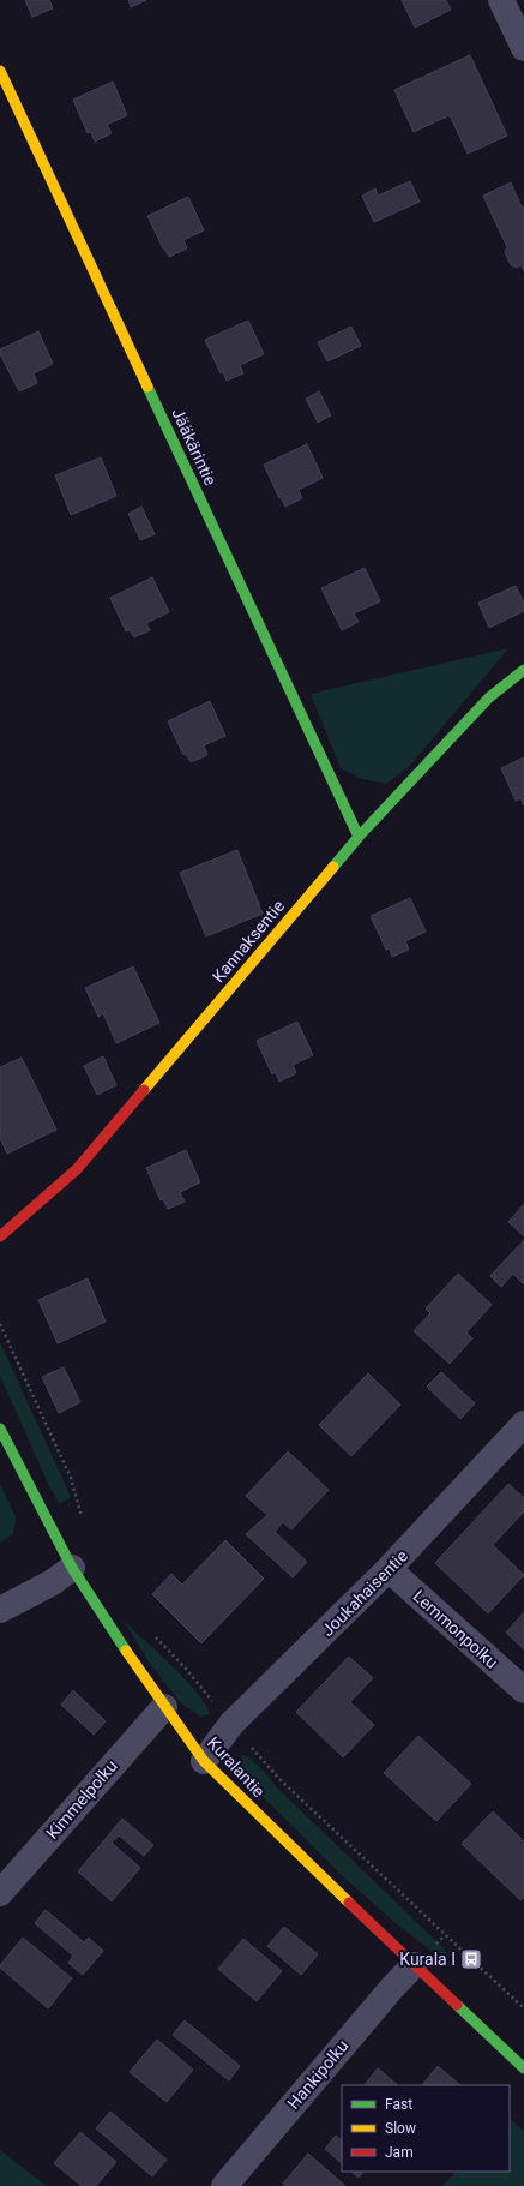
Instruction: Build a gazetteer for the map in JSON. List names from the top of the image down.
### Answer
{
  "streets": {
    "street": [
      "Jääkärintie",
      "Kannaksentie",
      "Joukahaisentie",
      "Lemmonpolku",
      "Kuralantie",
      "Kimmelpolku",
      "Hankipolku"
    ]
  },
  "crossings": [
    ["Jääkärintie", "Kannaksentie"],
    ["Joukahaisentie", "Lemmonpolku"],
    ["Joukahaisentie", "Kuralantie"],
    ["Kuralantie", "Kimmelpolku"],
    ["Kuralantie", "Hankipolku"]
  ],
  "places": {
    "bus stop": ["Kurala I"]
  },
  "legend": ["Fast", "Slow", "Jam"]
}
